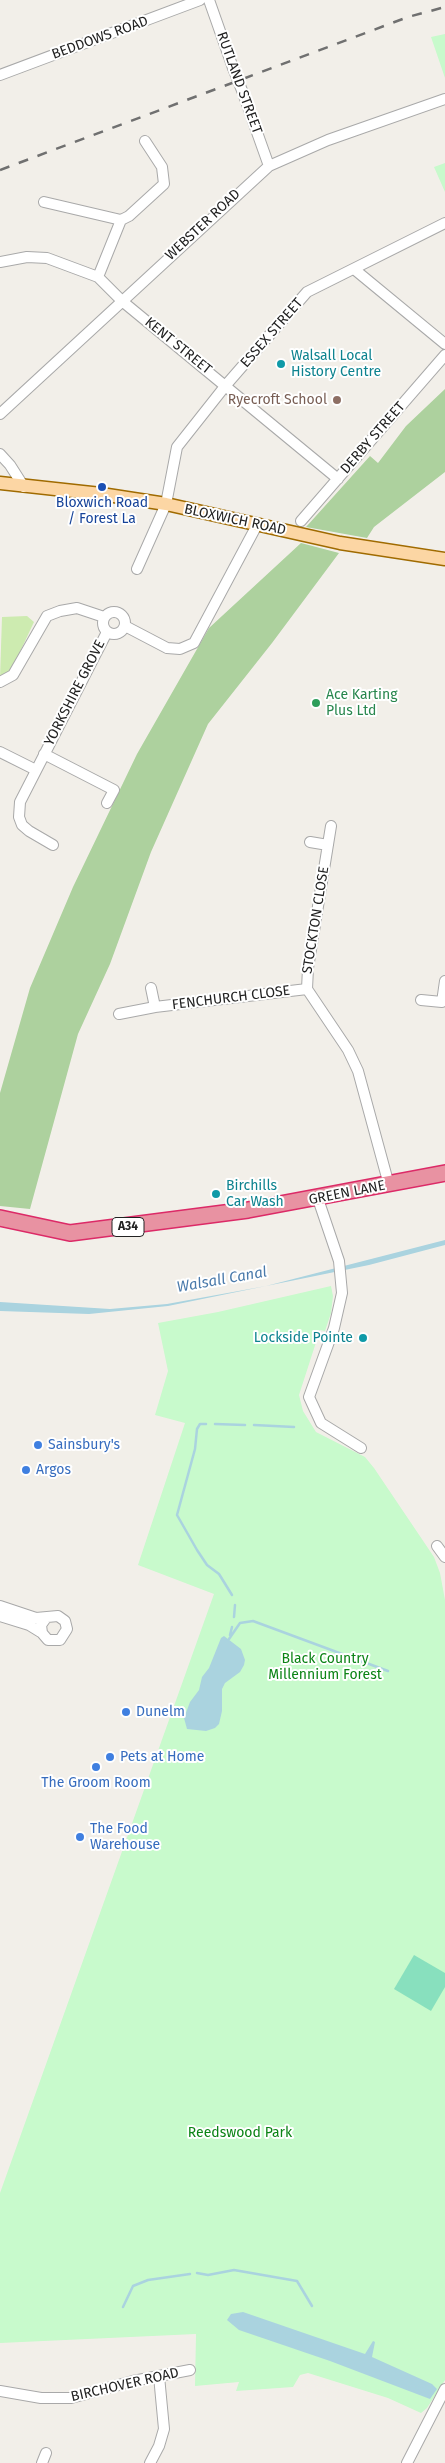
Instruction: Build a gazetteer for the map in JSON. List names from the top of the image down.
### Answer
{
  "streets": {
    "highway": ["GREEN LANE", "A34"],
    "main road": ["BLOXWICH ROAD"],
    "street": [
      "BEDDOWS ROAD",
      "RUTLAND STREET",
      "WEBSTER ROAD",
      "ESSEX STREET",
      "KENT STREET",
      "DERBY STREET",
      "YORKSHIRE GROVE",
      "STOCKTON CLOSE",
      "FENCHURCH CLOSE",
      "BIRCHOVER ROAD"
    ]
  },
  "crossings": [
    ["RUTLAND STREET", "WEBSTER ROAD"],
    ["WEBSTER ROAD", "KENT STREET"],
    ["ESSEX STREET", "KENT STREET"],
    ["ESSEX STREET", "BLOXWICH ROAD"],
    ["KENT STREET", "DERBY STREET"],
    ["STOCKTON CLOSE", "FENCHURCH CLOSE"],
    ["STOCKTON CLOSE", "GREEN LANE"]
  ],
  "water": ["Walsall Canal"],
  "parks": ["Black Country Millennium Forest", "Reedswood Park"],
  "places": [
    "Walsall Local History Centre",
    "Ryecroft School",
    "Bloxwich Road / Forest La",
    "Ace Karting Plus Ltd",
    "Birchills Car Wash",
    "Lockside Pointe",
    "Sainsbury's",
    "Argos",
    "Dunelm",
    "Pets at Home",
    "The Groom Room",
    "The Food Warehouse"
  ]
}
